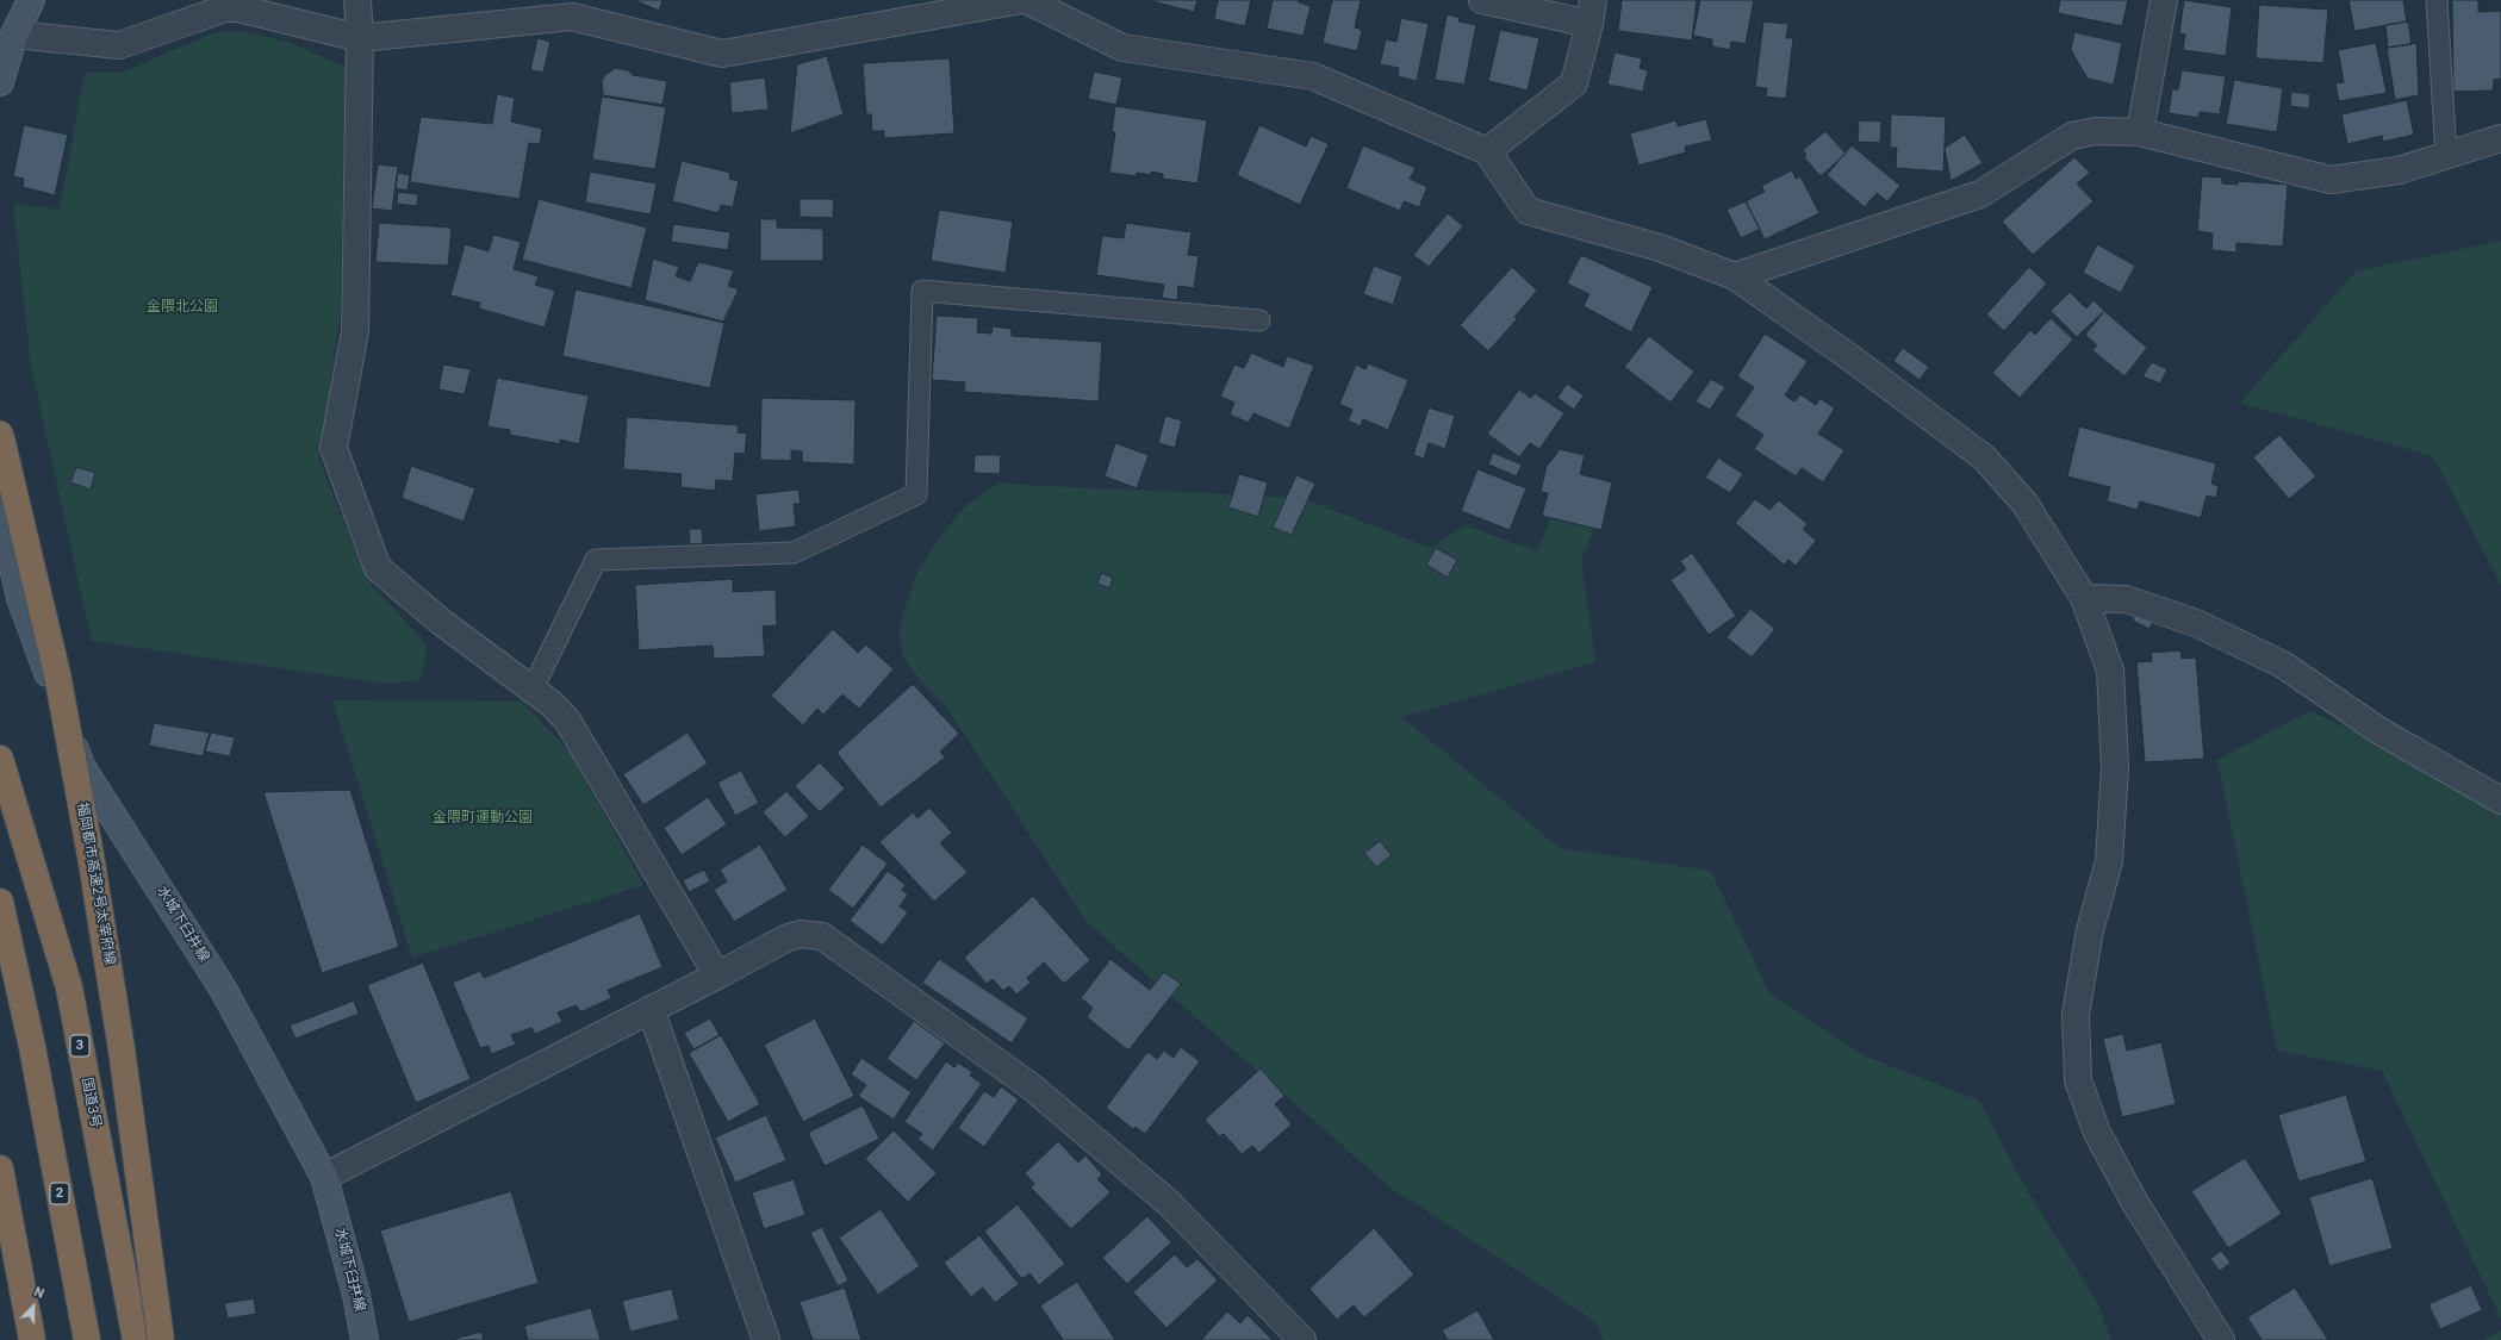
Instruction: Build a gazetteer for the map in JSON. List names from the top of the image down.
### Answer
{
  "streets": {
    "highway": [
      "福岡都市高速2号太宰府線",
      "3",
      "国道3号",
      "2"
    ],
    "main road": ["水城下臼井線"]
  },
  "parks": ["金隈北公園", "金隈町運動公園"],
  "north": "top right"
}
